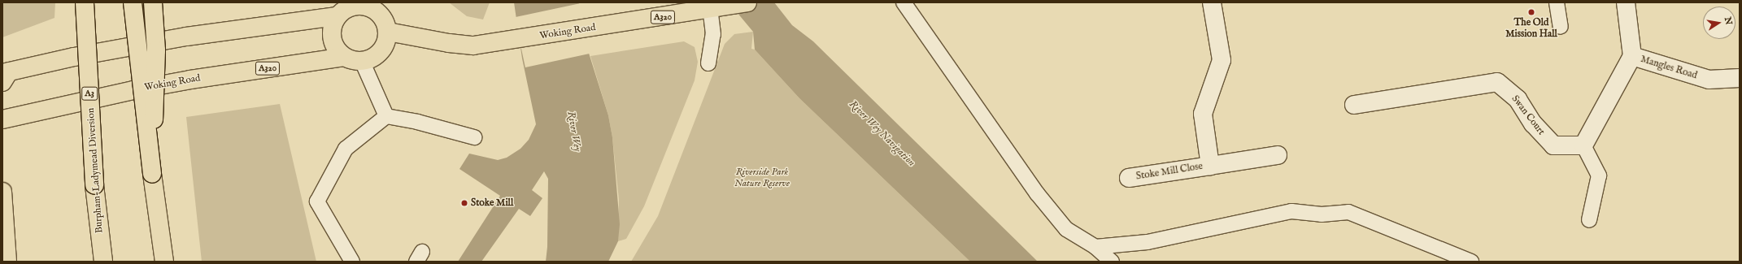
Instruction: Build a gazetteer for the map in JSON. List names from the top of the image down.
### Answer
{
  "streets": {
    "main road": [
      "A320",
      "Woking Road",
      "A3",
      "Burpham-Ladymead Diversion"
    ],
    "street": ["Mangles Road", "Swan Court", "Stoke Mill Close"]
  },
  "crossings": [
    ["A320", "Woking Road"]
  ],
  "water": ["River Wey", "River Wey Navigation"],
  "parks": ["Riverside Park Nature Reserve"],
  "places": ["The Old Mission Hall", "Stoke Mill"],
  "north": "right"
}
